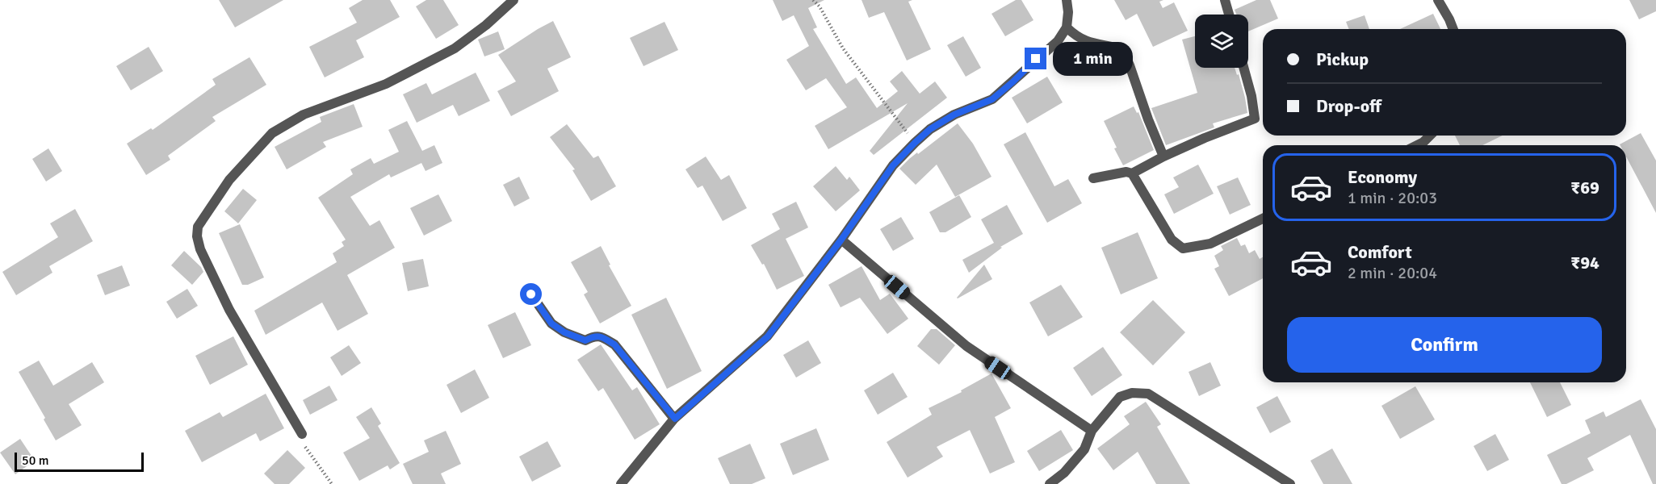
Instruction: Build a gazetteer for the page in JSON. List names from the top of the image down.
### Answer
{
  "scale_bar": "50 m",
  "page": {
    "banner": ["Pickup", "Drop-off"],
    "bubble": "1 min",
    "list": [
      {
        "name": "Economy",
        "note": "1 min · 20:03",
        "value": "₹69"
      },
      {
        "name": "Comfort",
        "note": "2 min · 20:04",
        "value": "₹94"
      }
    ],
    "buttons": "Confirm",
    "scale": "50 m"
  }
}
